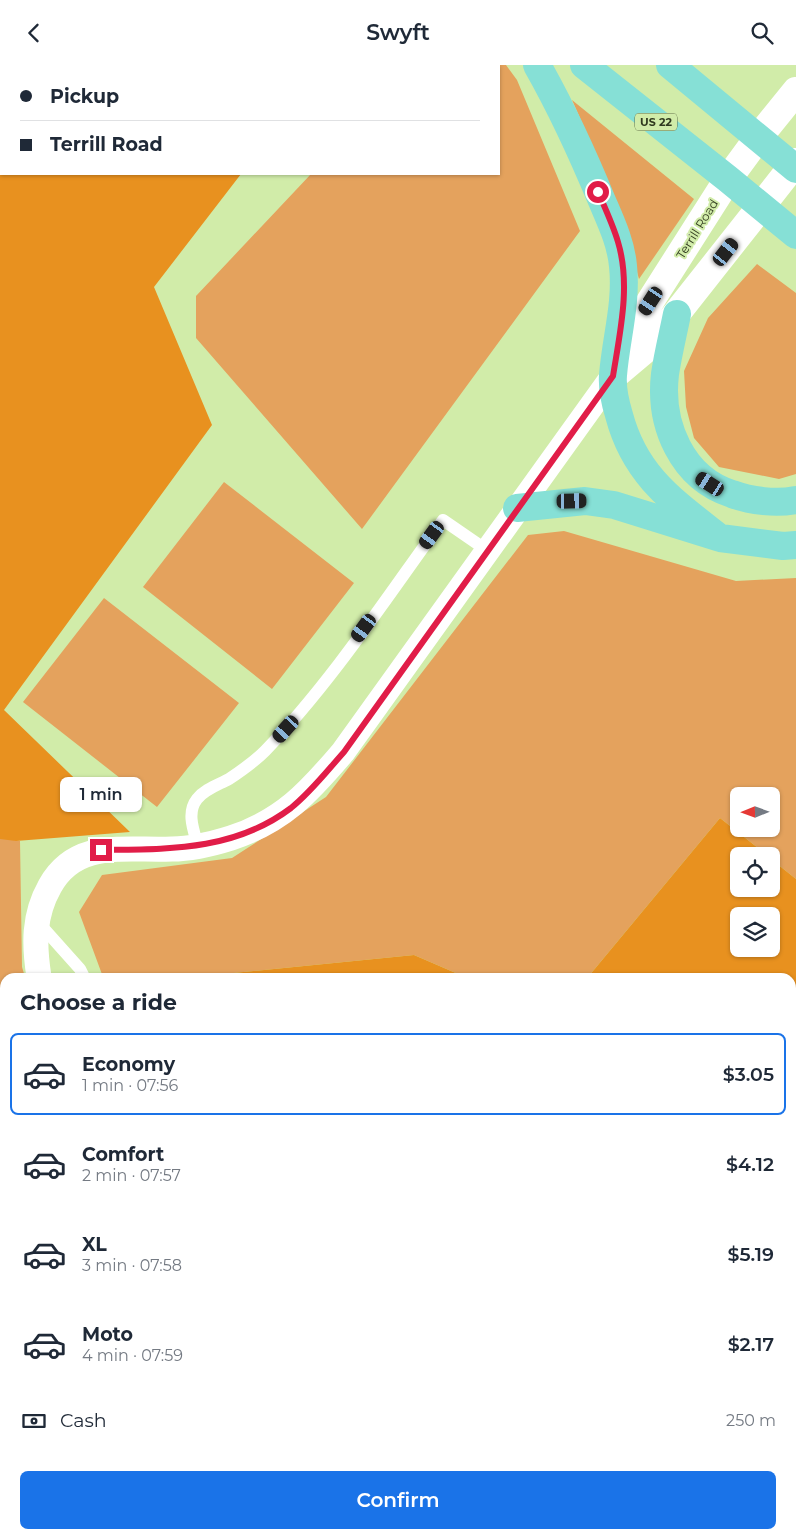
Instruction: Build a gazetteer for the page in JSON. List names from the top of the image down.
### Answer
{
  "streets": {
    "highway": ["US 22"],
    "street": ["Terrill Road"]
  },
  "crossings": [
    ["US 22", "Terrill Road"]
  ],
  "north": "left",
  "page": {
    "header": "Swyft",
    "banner": ["Pickup", "Terrill Road"],
    "bubble": "1 min",
    "heading": "Choose a ride",
    "list": [
      {
        "name": "Economy",
        "note": "1 min · 07:56",
        "value": "$3.05"
      },
      {
        "name": "Comfort",
        "note": "2 min · 07:57",
        "value": "$4.12"
      },
      {
        "name": "XL",
        "note": "3 min · 07:58",
        "value": "$5.19"
      },
      {
        "name": "Moto",
        "note": "4 min · 07:59",
        "value": "$2.17"
      }
    ],
    "pay": ["Cash", "250 m"],
    "buttons": "Confirm"
  }
}
